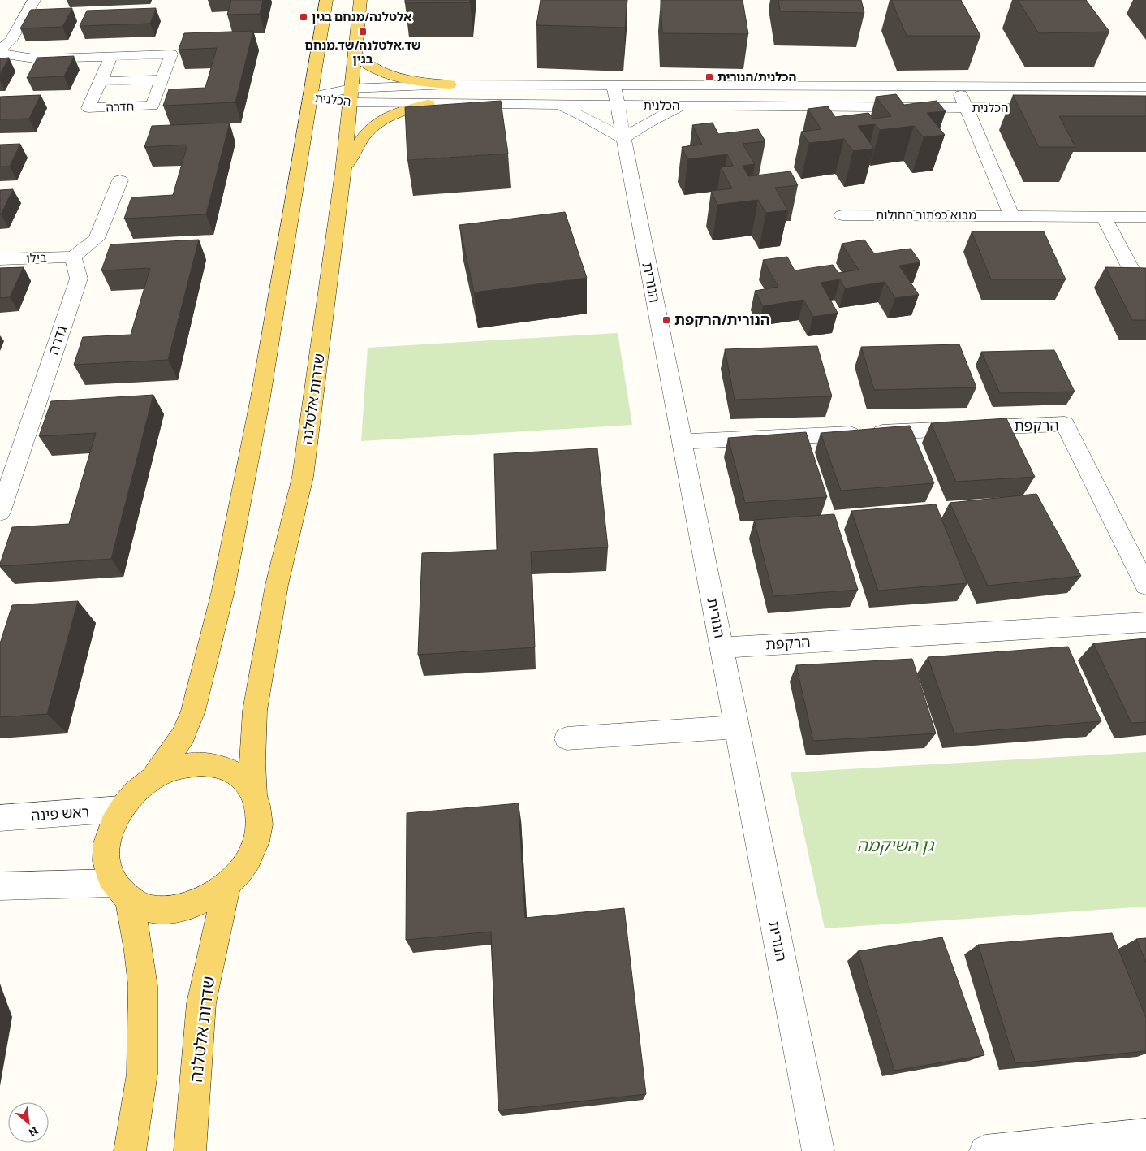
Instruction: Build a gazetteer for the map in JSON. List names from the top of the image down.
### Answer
{
  "streets": {
    "main road": ["שדרות אלטלנה"],
    "street": [
      "הכלנית",
      "חדרה",
      "מבוא כפתור החולות",
      "בילו",
      "הנורית",
      "גדרה",
      "הרקפת",
      "ראש פינה"
    ]
  },
  "crossings": [
    ["הכלנית", "הנורית"],
    ["הכלנית", "שדרות אלטלנה"],
    ["בילו", "גדרה"],
    ["הנורית", "הרקפת"]
  ],
  "parks": ["גן השיקמה"],
  "places": {
    "transit": [
      "אלטלנה/מנחם בגין",
      "שד.אלטלנה/שד.מנחם בגין",
      "הכלנית/הנורית",
      "הנורית/הרקפת"
    ]
  },
  "north": "bottom right"
}
